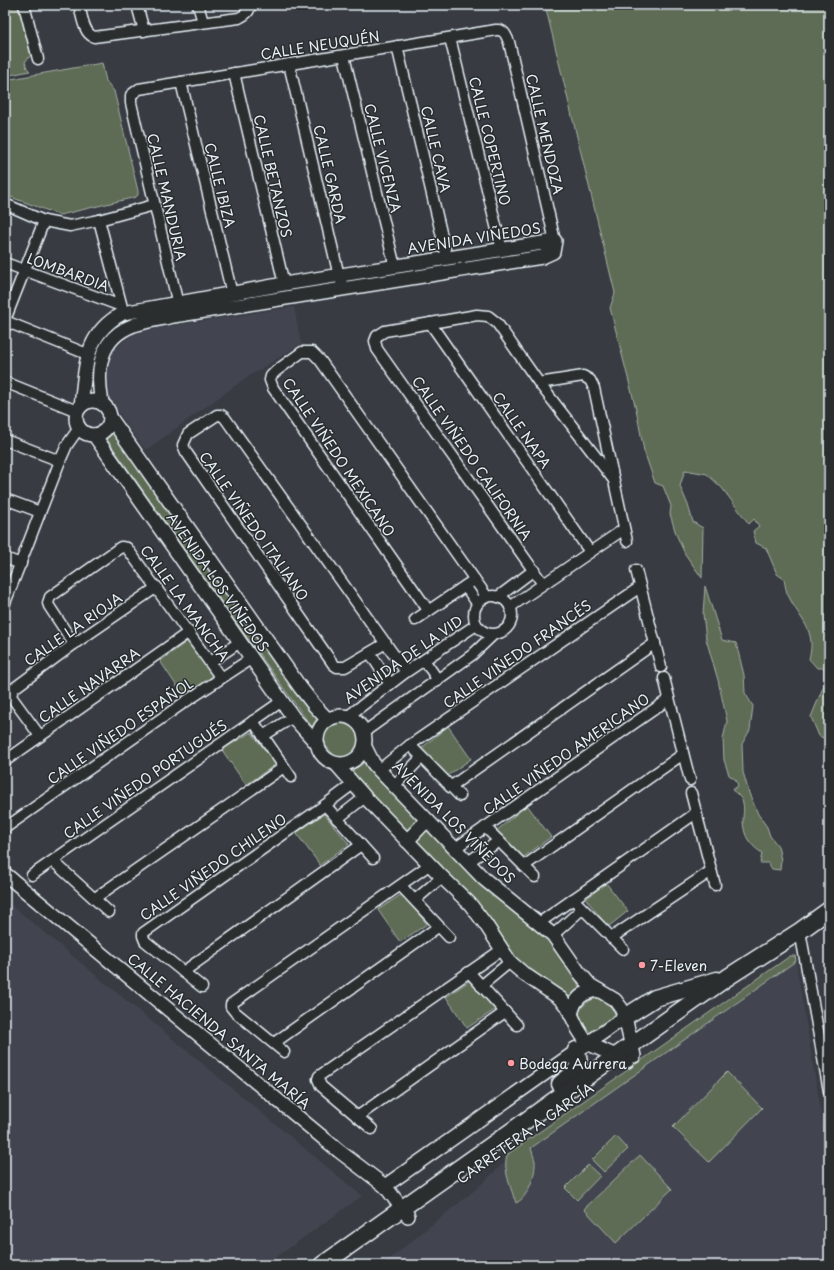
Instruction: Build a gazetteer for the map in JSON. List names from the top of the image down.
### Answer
{
  "streets": {
    "main road": ["CARRETERA A GARCÍA"],
    "street": [
      "CALLE NEUQUÉN",
      "CALLE MENDOZA",
      "CALLE COPERTINO",
      "CALLE CAVA",
      "CALLE VICENZA",
      "CALLE GARDA",
      "CALLE BETANZOS",
      "CALLE IBIZA",
      "CALLE MANDURIA",
      "AVENIDA VIÑEDOS",
      "LOMBARDIA",
      "CALLE NAPA",
      "CALLE VIÑEDO MEXICANO",
      "CALLE VIÑEDO CALIFORNIA",
      "CALLE VIÑEDO ITALIANO",
      "AVENIDA LOS VIÑEDOS",
      "CALLE LA MANCHA",
      "CALLE LA RIOJA",
      "CALLE VIÑEDO FRANCÉS",
      "AVENIDA DE LA VID",
      "CALLE NAVARRA",
      "CALLE VIÑEDO ESPAÑOL",
      "CALLE VIÑEDO AMERICANO",
      "CALLE VIÑEDO PORTUGUÉS",
      "CALLE VIÑEDO CHILENO",
      "CALLE HACIENDA SANTA MARÍA"
    ]
  },
  "crossings": [
    ["CALLE NEUQUÉN", "CALLE MENDOZA"],
    ["CALLE NEUQUÉN", "CALLE COPERTINO"],
    ["CALLE NEUQUÉN", "CALLE CAVA"],
    ["CALLE NEUQUÉN", "CALLE VICENZA"],
    ["CALLE NEUQUÉN", "CALLE GARDA"],
    ["CALLE NEUQUÉN", "CALLE BETANZOS"],
    ["CALLE NEUQUÉN", "CALLE IBIZA"],
    ["CALLE NEUQUÉN", "CALLE MANDURIA"],
    ["CALLE MENDOZA", "AVENIDA VIÑEDOS"],
    ["CALLE COPERTINO", "AVENIDA VIÑEDOS"],
    ["CALLE CAVA", "AVENIDA VIÑEDOS"],
    ["CALLE VICENZA", "AVENIDA VIÑEDOS"],
    ["CALLE GARDA", "AVENIDA VIÑEDOS"],
    ["CALLE BETANZOS", "AVENIDA VIÑEDOS"],
    ["CALLE IBIZA", "AVENIDA VIÑEDOS"],
    ["CALLE MANDURIA", "AVENIDA VIÑEDOS"],
    ["AVENIDA VIÑEDOS", "LOMBARDIA"],
    ["AVENIDA VIÑEDOS", "AVENIDA LOS VIÑEDOS"],
    ["CALLE NAPA", "CALLE VIÑEDO CALIFORNIA"],
    ["CALLE VIÑEDO MEXICANO", "AVENIDA DE LA VID"],
    ["CALLE VIÑEDO ITALIANO", "AVENIDA DE LA VID"],
    ["AVENIDA LOS VIÑEDOS", "CALLE VIÑEDO FRANCÉS"],
    ["AVENIDA LOS VIÑEDOS", "AVENIDA DE LA VID"],
    ["AVENIDA LOS VIÑEDOS", "CALLE VIÑEDO ESPAÑOL"],
    ["AVENIDA LOS VIÑEDOS", "CALLE VIÑEDO PORTUGUÉS"],
    ["AVENIDA LOS VIÑEDOS", "CARRETERA A GARCÍA"],
    ["CALLE LA MANCHA", "CALLE LA RIOJA"],
    ["CALLE LA MANCHA", "CALLE NAVARRA"],
    ["CALLE LA MANCHA", "CALLE VIÑEDO ESPAÑOL"],
    ["CALLE LA RIOJA", "CALLE NAVARRA"],
    ["CALLE HACIENDA SANTA MARÍA", "CARRETERA A GARCÍA"]
  ],
  "places": ["7-Eleven", "Bodega Aurrera"]
}
